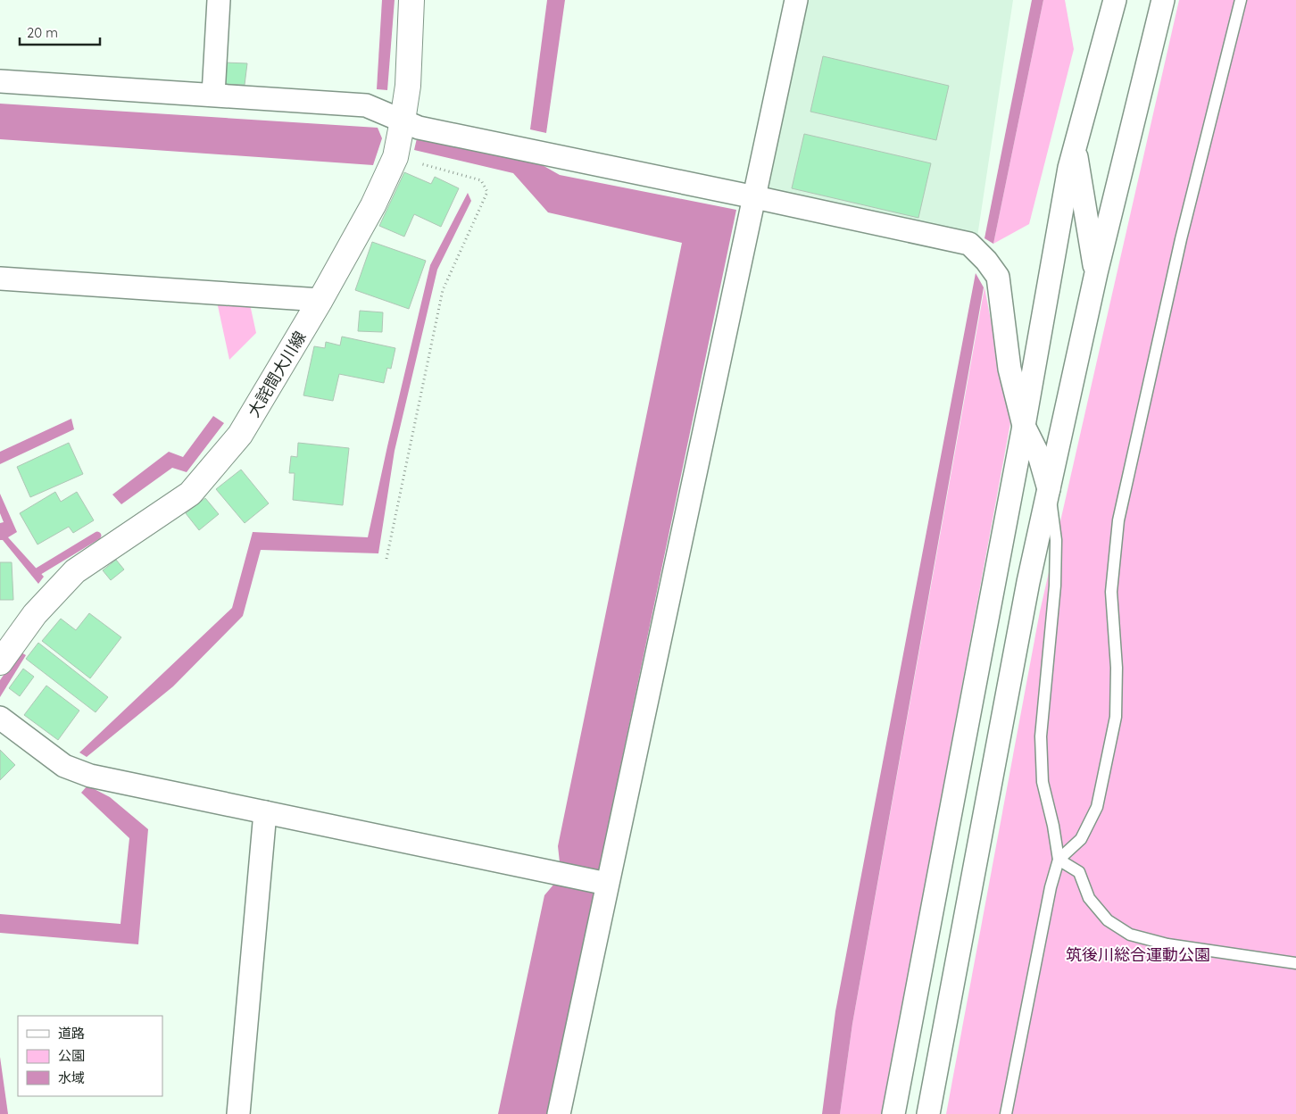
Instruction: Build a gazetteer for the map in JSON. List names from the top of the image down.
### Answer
{
  "streets": {
    "main road": ["大詫間大川線"]
  },
  "parks": ["筑後川総合運動公園"],
  "legend": ["道路", "公園", "水域"],
  "scale_bar": "20 m"
}
